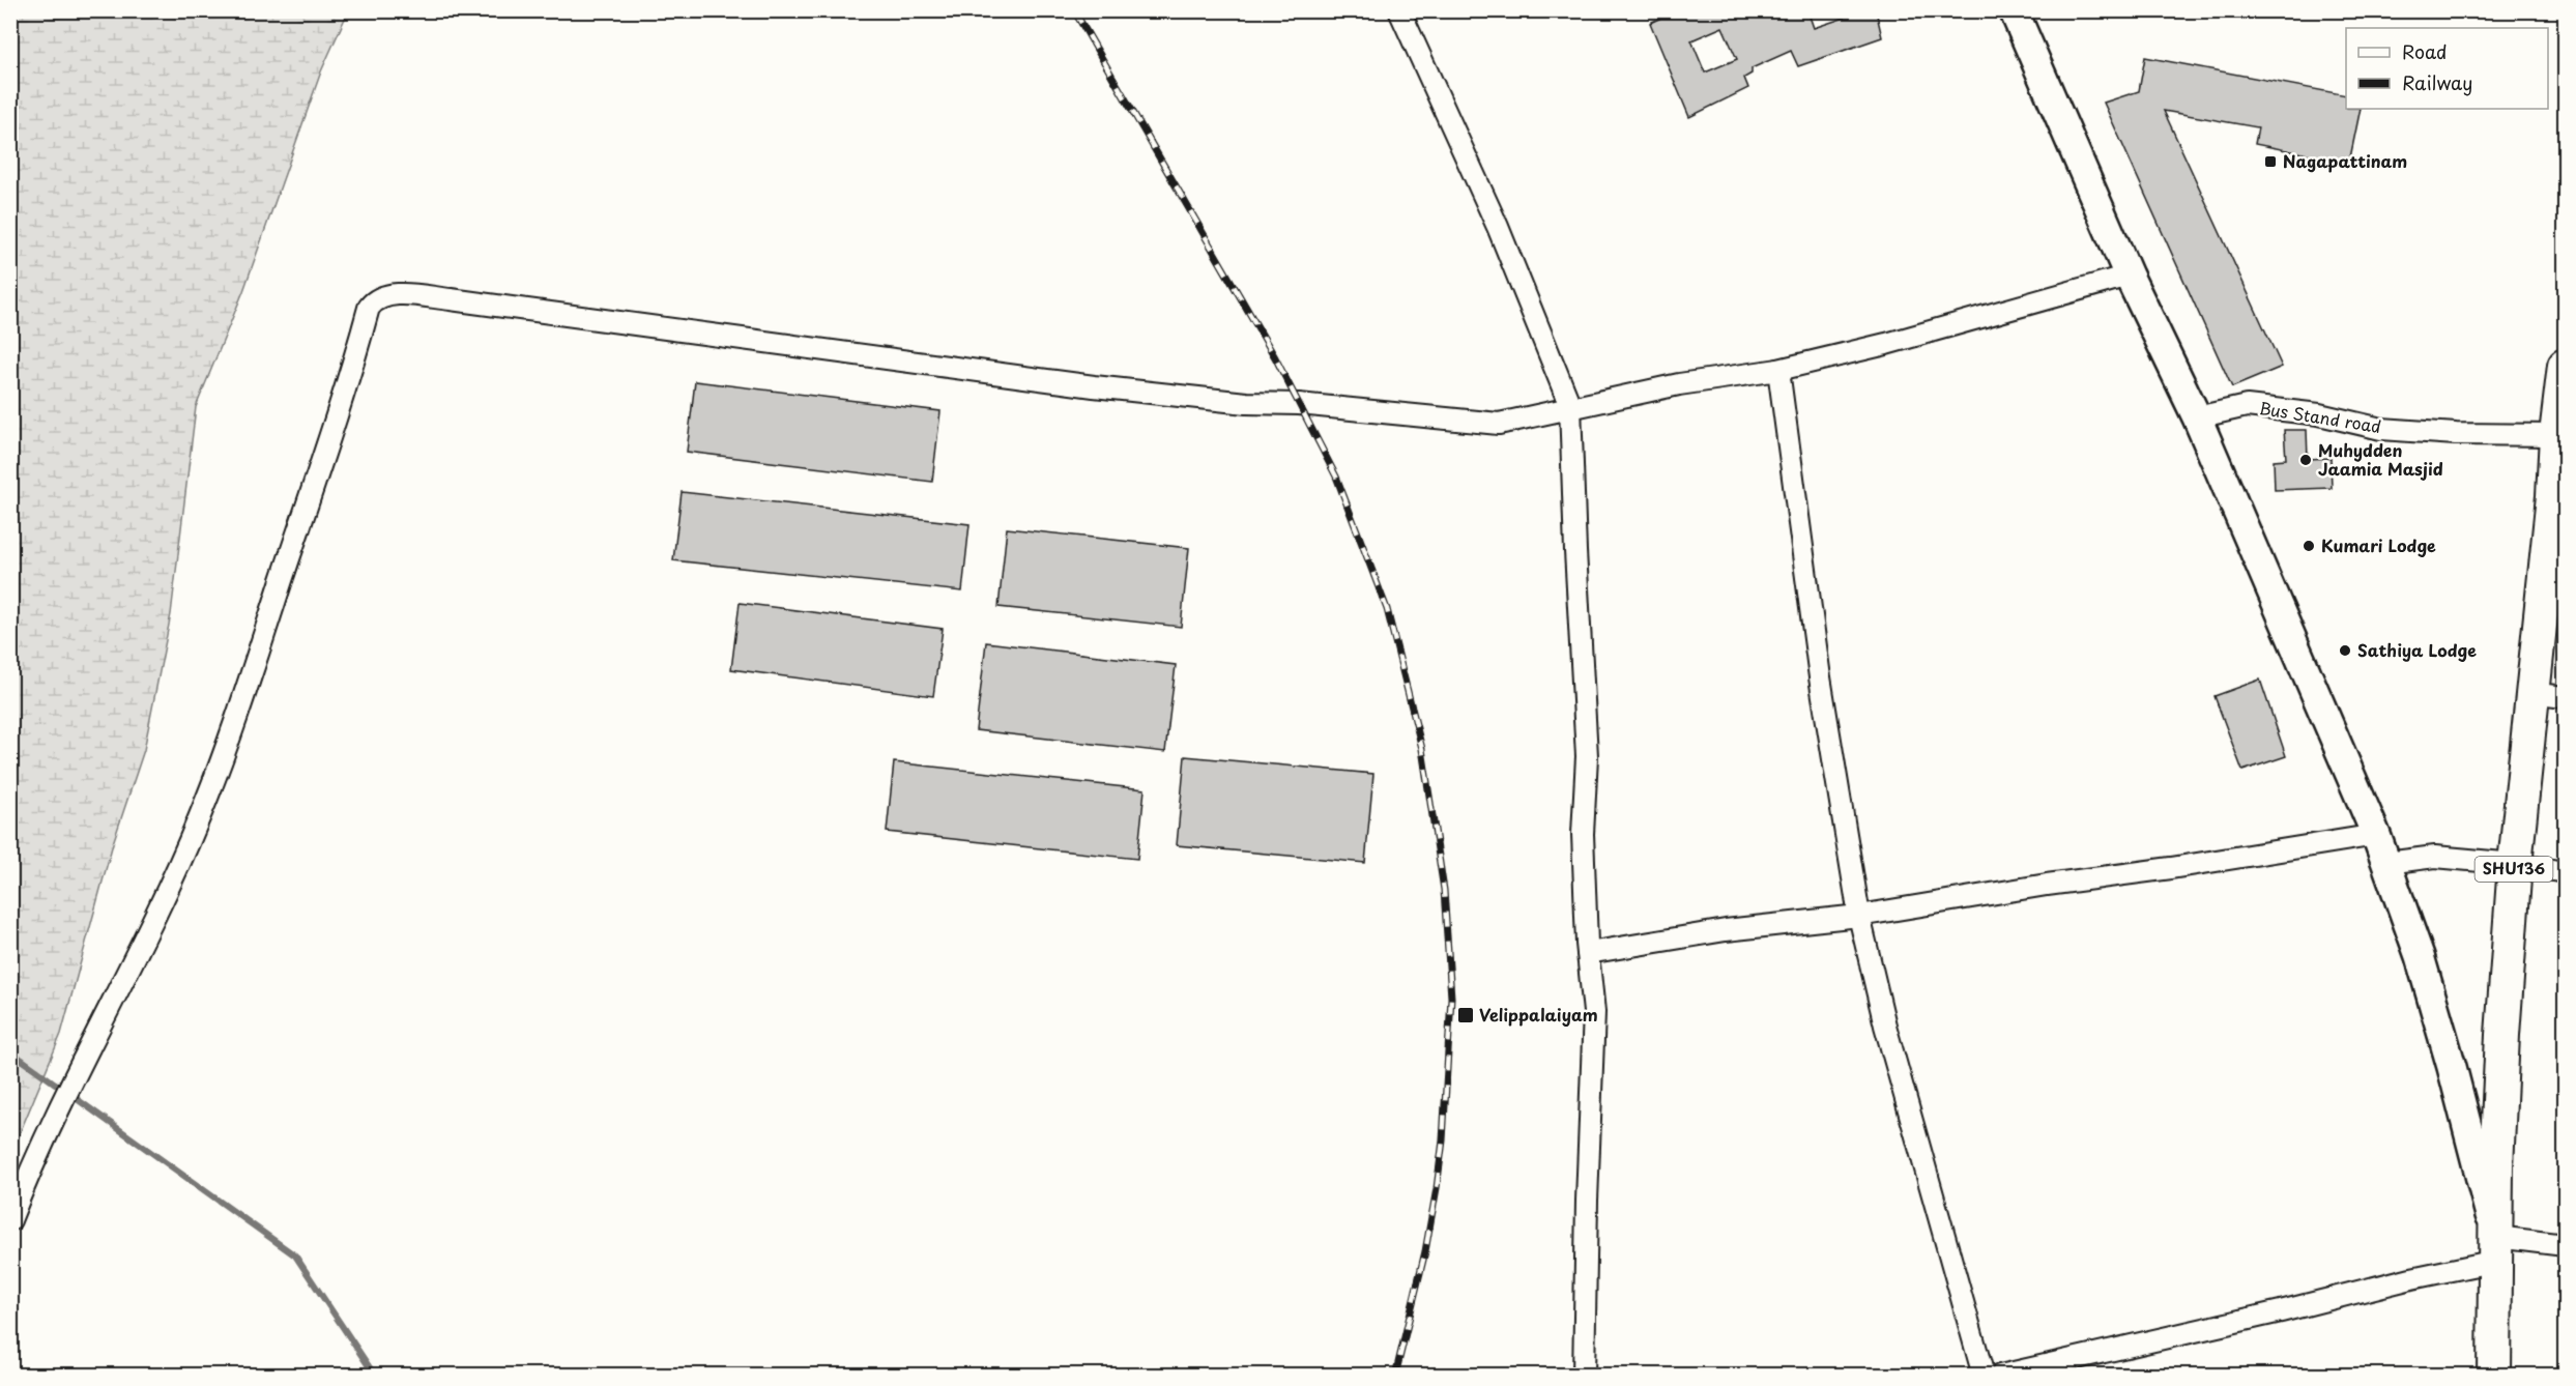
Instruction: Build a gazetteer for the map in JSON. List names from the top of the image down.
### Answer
{
  "streets": {
    "main road": ["SHU136"],
    "street": ["Bus Stand road"]
  },
  "crossings": [
    ["Bus Stand road", "SHU136"]
  ],
  "places": {
    "transit": ["Nagapattinam", "Velippalaiyam"],
    "other": ["Muhydden Jaamia Masjid", "Kumari Lodge", "Sathiya Lodge"]
  },
  "legend": ["Road", "Railway"]
}
